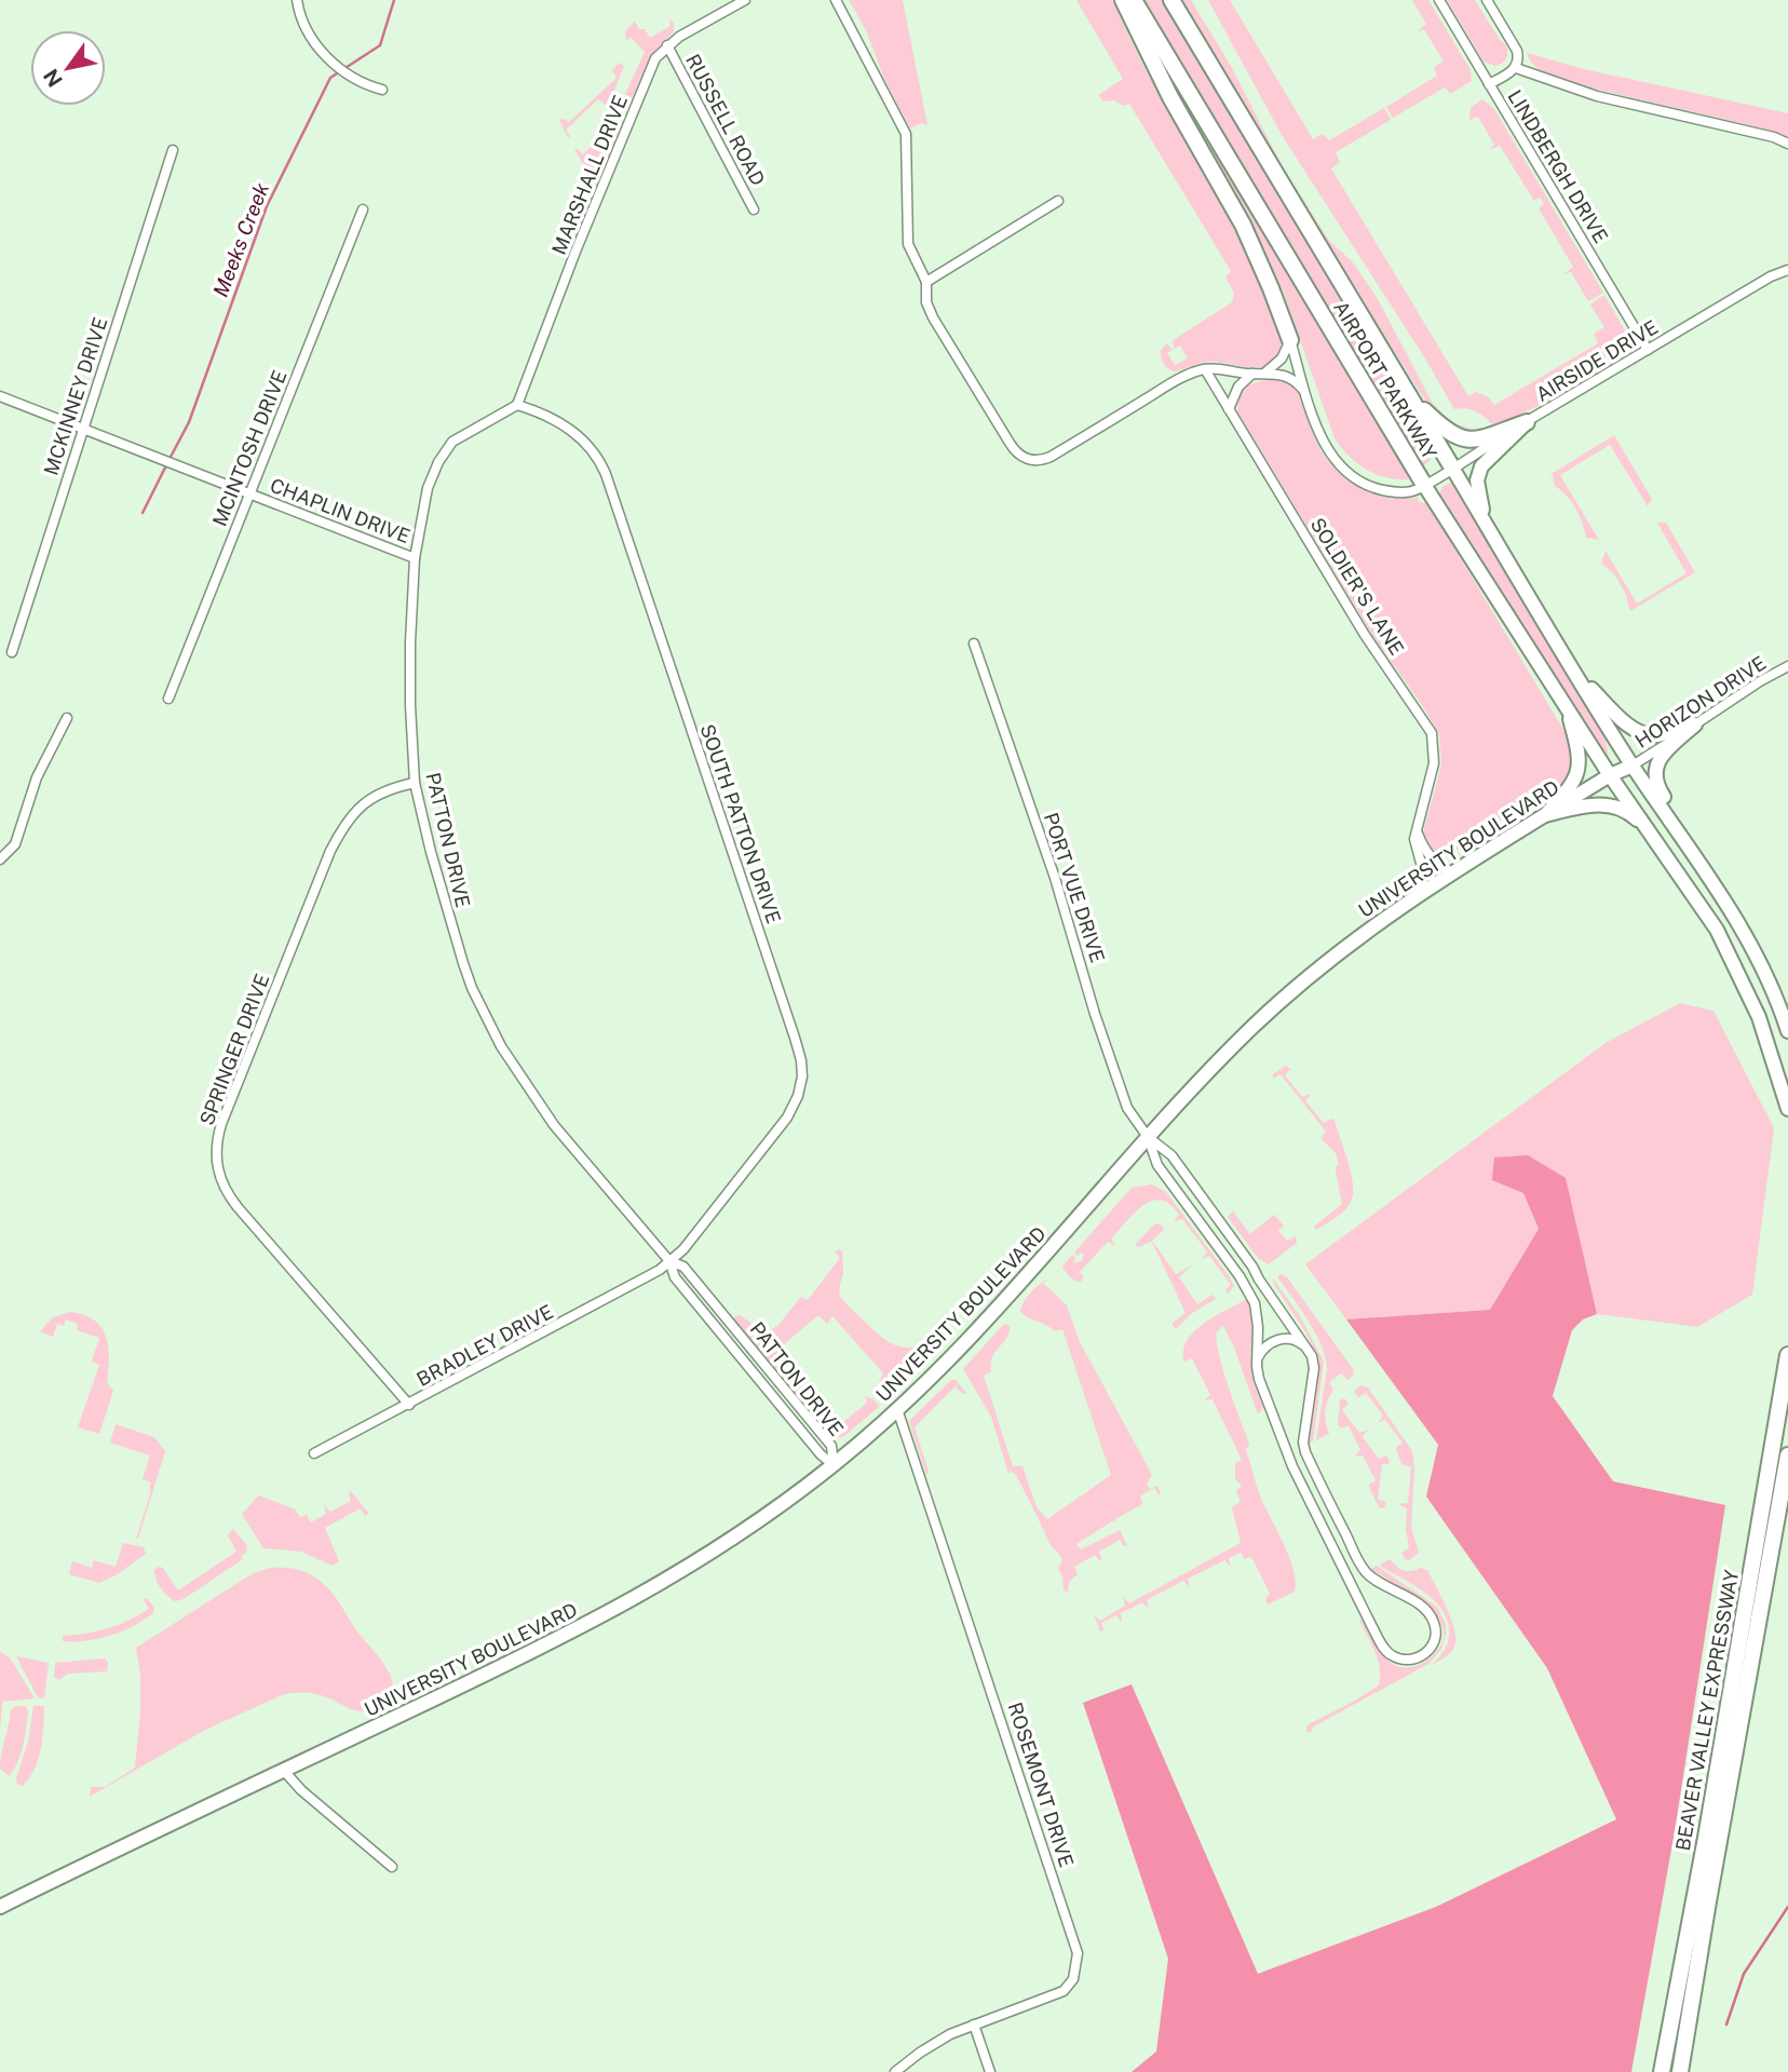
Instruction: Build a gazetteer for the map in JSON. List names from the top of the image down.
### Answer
{
  "streets": {
    "highway": ["AIRPORT PARKWAY", "BEAVER VALLEY EXPRESSWAY"],
    "main road": ["UNIVERSITY BOULEVARD"],
    "street": [
      "RUSSELL ROAD",
      "LINDBERGH DRIVE",
      "MARSHALL DRIVE",
      "AIRSIDE DRIVE",
      "MCKINNEY DRIVE",
      "MCINTOSH DRIVE",
      "CHAPLIN DRIVE",
      "SOLDIER'S LANE",
      "HORIZON DRIVE",
      "SOUTH PATTON DRIVE",
      "PATTON DRIVE",
      "PORT VUE DRIVE",
      "SPRINGER DRIVE",
      "BRADLEY DRIVE",
      "ROSEMONT DRIVE"
    ]
  },
  "crossings": [
    ["RUSSELL ROAD", "MARSHALL DRIVE"],
    ["LINDBERGH DRIVE", "AIRSIDE DRIVE"],
    ["MARSHALL DRIVE", "SOUTH PATTON DRIVE"],
    ["MARSHALL DRIVE", "PATTON DRIVE"],
    ["AIRSIDE DRIVE", "AIRPORT PARKWAY"],
    ["AIRPORT PARKWAY", "HORIZON DRIVE"],
    ["AIRPORT PARKWAY", "UNIVERSITY BOULEVARD"],
    ["MCKINNEY DRIVE", "CHAPLIN DRIVE"],
    ["MCINTOSH DRIVE", "CHAPLIN DRIVE"],
    ["CHAPLIN DRIVE", "PATTON DRIVE"],
    ["SOLDIER'S LANE", "UNIVERSITY BOULEVARD"],
    ["HORIZON DRIVE", "UNIVERSITY BOULEVARD"],
    ["SOUTH PATTON DRIVE", "PATTON DRIVE"],
    ["SOUTH PATTON DRIVE", "BRADLEY DRIVE"],
    ["PATTON DRIVE", "UNIVERSITY BOULEVARD"],
    ["PATTON DRIVE", "SPRINGER DRIVE"],
    ["PATTON DRIVE", "BRADLEY DRIVE"],
    ["UNIVERSITY BOULEVARD", "PORT VUE DRIVE"],
    ["UNIVERSITY BOULEVARD", "ROSEMONT DRIVE"],
    ["SPRINGER DRIVE", "BRADLEY DRIVE"]
  ],
  "water": ["Meeks Creek"],
  "north": "bottom left"
}
